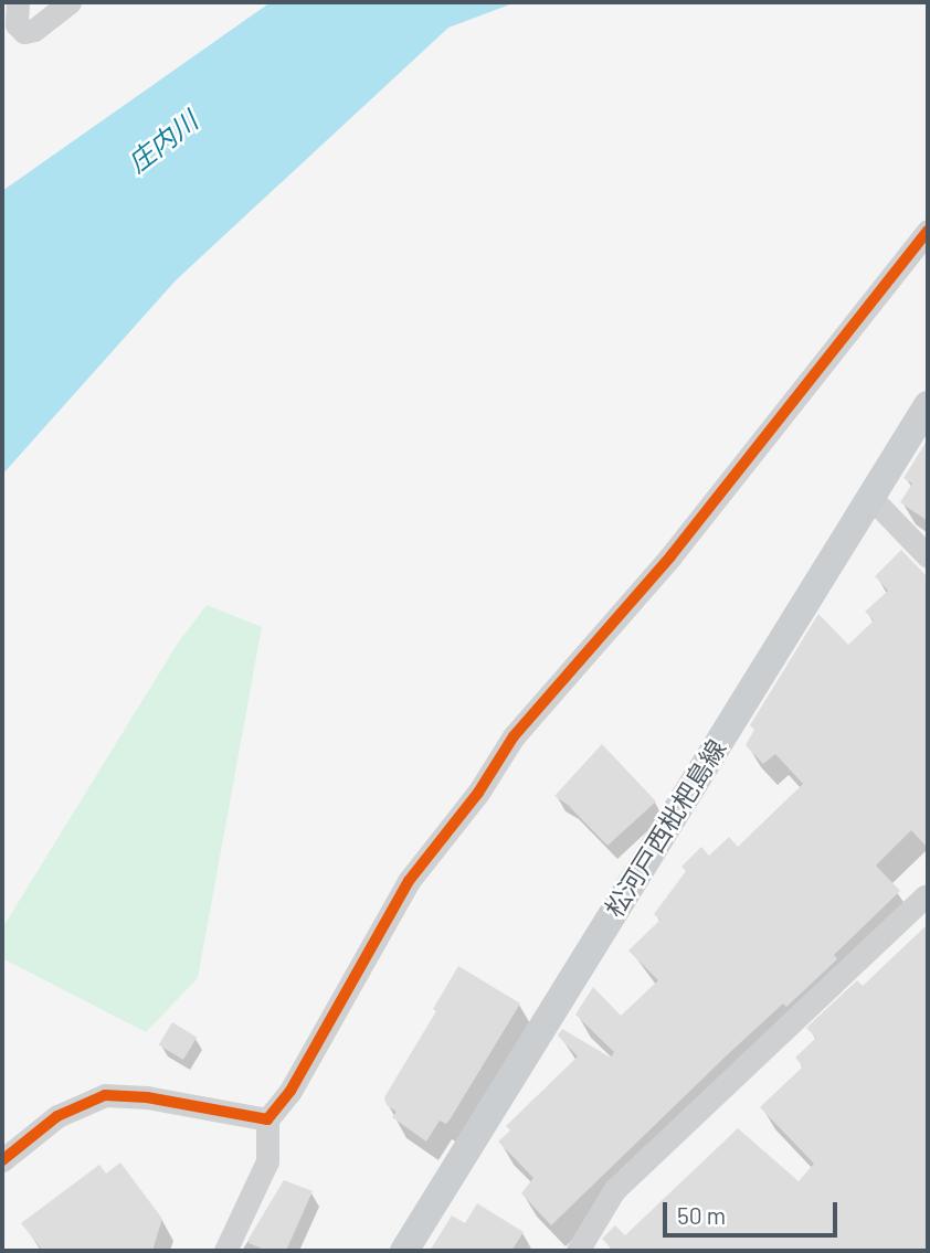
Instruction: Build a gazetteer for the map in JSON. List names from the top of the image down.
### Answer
{
  "streets": {
    "main road": ["松河戸西枇杷島線"]
  },
  "water": ["庄内川"],
  "scale_bar": "50 m"
}
